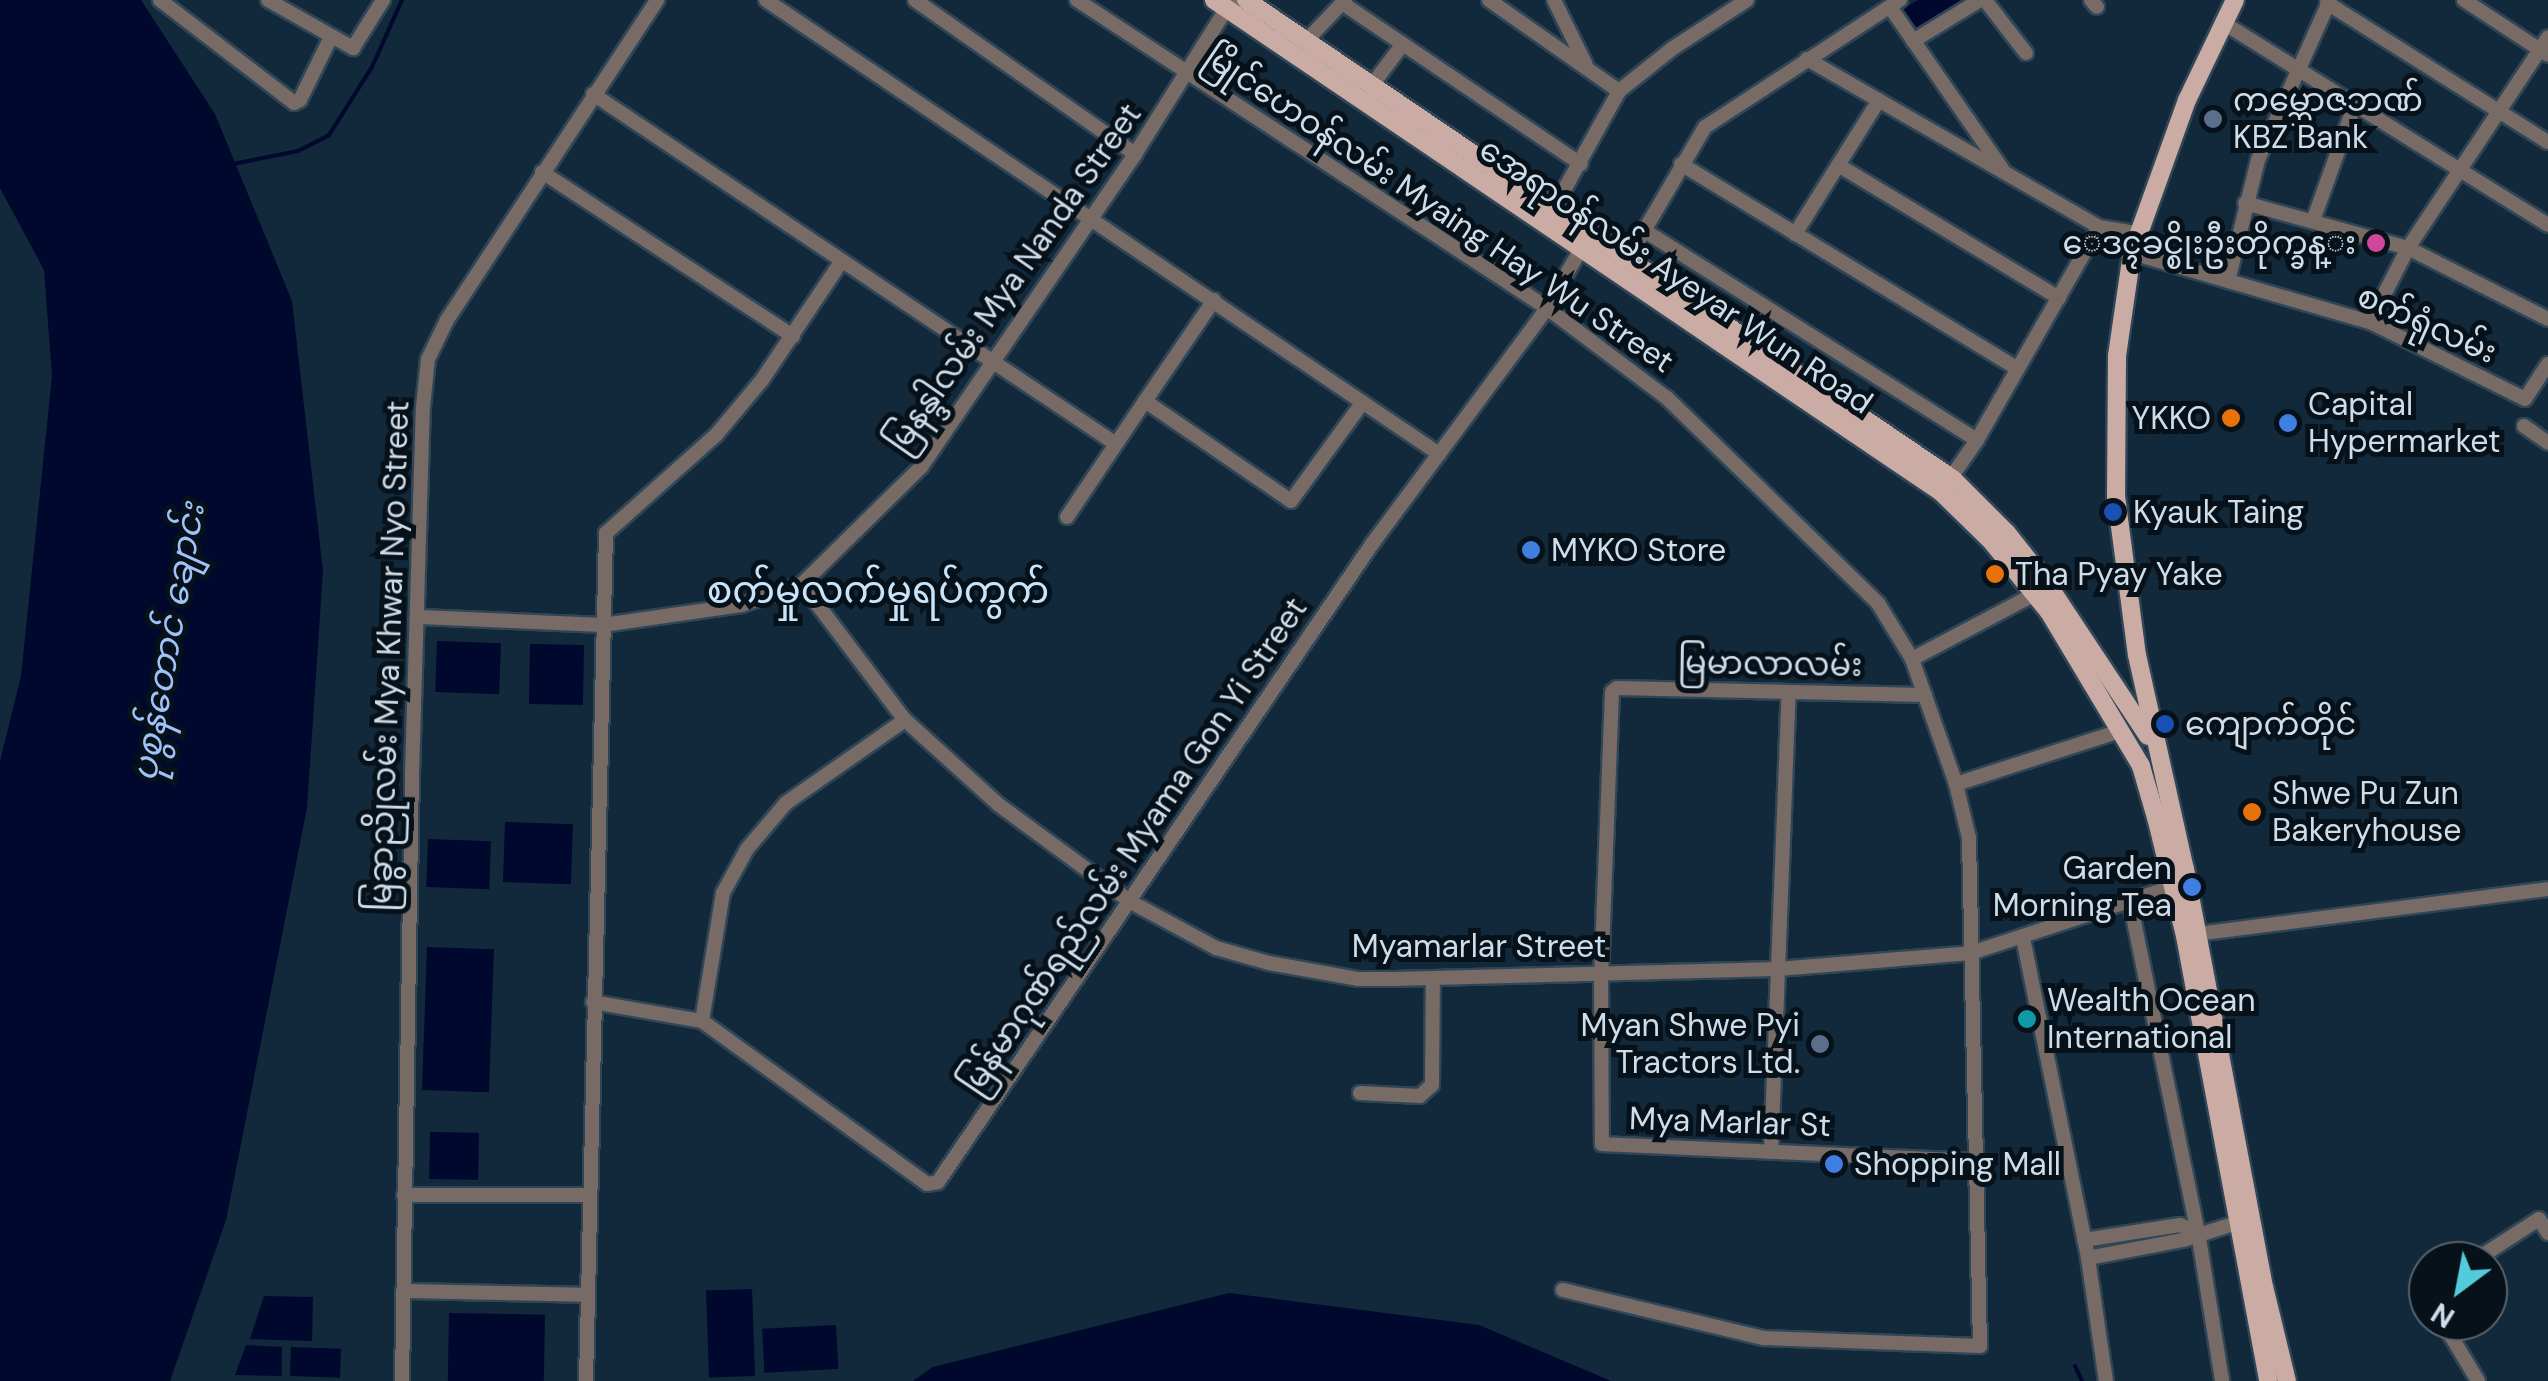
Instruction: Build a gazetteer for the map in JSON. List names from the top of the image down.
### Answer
{
  "streets": {
    "main road": ["အေရာဝန်လမ်း Ayeyar Wun Road"],
    "street": [
      "မြိုင်ဟေဝန်လမ်း Myaing Hay Wu Street",
      "မြနန္ဒါလမ်း Mya Nanda Street",
      "စက်ရုံလမ်း",
      "မြခွာညိုလမ်း Mya Khwar Nyo Street",
      "မြမာလာလမ်း",
      "မြန်မာဂုဏ်ရည်လမ်း Myama Gon Yi Street",
      "Myamarlar Street",
      "Mya Marlar St"
    ]
  },
  "crossings": [
    ["မြိုင်ဟေဝန်လမ်း Myaing Hay Wu Street", "မြနန္ဒါလမ်း Mya Nanda Street"],
    ["မြိုင်ဟေဝန်လမ်း Myaing Hay Wu Street", "မြမာလာလမ်း"],
    ["မြိုင်ဟေဝန်လမ်း Myaing Hay Wu Street", "မြန်မာဂုဏ်ရည်လမ်း Myama Gon Yi Street"],
    ["မြိုင်ဟေဝန်လမ်း Myaing Hay Wu Street", "Myamarlar Street"],
    ["မြိုင်ဟေဝန်လမ်း Myaing Hay Wu Street", "Mya Marlar St"],
    ["အေရာဝန်လမ်း Ayeyar Wun Road", "မြနန္ဒါလမ်း Mya Nanda Street"],
    ["အေရာဝန်လမ်း Ayeyar Wun Road", "မြန်မာဂုဏ်ရည်လမ်း Myama Gon Yi Street"],
    ["မြနန္ဒါလမ်း Mya Nanda Street", "မြခွာညိုလမ်း Mya Khwar Nyo Street"],
    ["မြနန္ဒါလမ်း Mya Nanda Street", "Myamarlar Street"],
    ["မြမာလာလမ်း", "Myamarlar Street"],
    ["မြမာလာလမ်း", "Mya Marlar St"],
    ["မြန်မာဂုဏ်ရည်လမ်း Myama Gon Yi Street", "Myamarlar Street"],
    ["Myamarlar Street", "Mya Marlar St"]
  ],
  "districts": ["စက်မှုလက်မှုရပ်ကွက်"],
  "water": ["ပုစွန်တောင် ချောင်း"],
  "places": [
    "ကမ္ဘောဇဘဏ် KBZ Bank",
    "ေဒၚခင္စိုးဦးတိုက္ခန္း",
    "YKKO",
    "Capital Hypermarket",
    "Kyauk Taing",
    "MYKO Store",
    "Tha Pyay Yake",
    "ကျောက်တိုင်",
    "Shwe Pu Zun Bakeryhouse",
    "Garden Morning Tea",
    "Wealth Ocean International",
    "Myan Shwe Pyi Tractors Ltd.",
    "Shopping Mall"
  ],
  "north": "bottom left"
}
